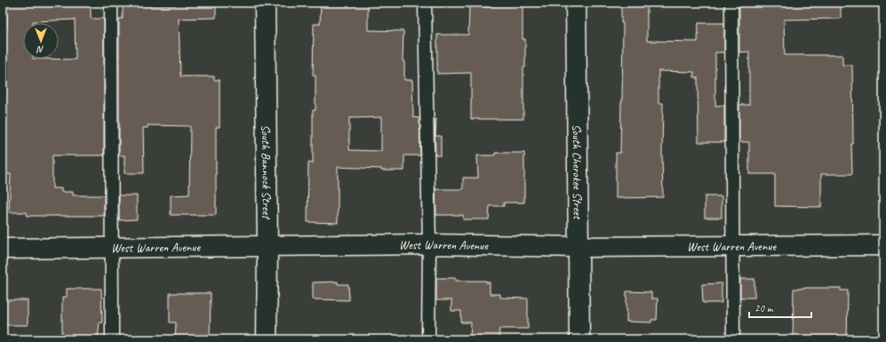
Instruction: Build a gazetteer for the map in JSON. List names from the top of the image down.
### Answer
{
  "streets": {
    "street": ["South Bannock Street", "South Cherokee Street", "West Warren Avenue"]
  },
  "crossings": [
    ["South Bannock Street", "West Warren Avenue"],
    ["South Cherokee Street", "West Warren Avenue"]
  ],
  "scale_bar": "20 m",
  "north": "bottom"
}
